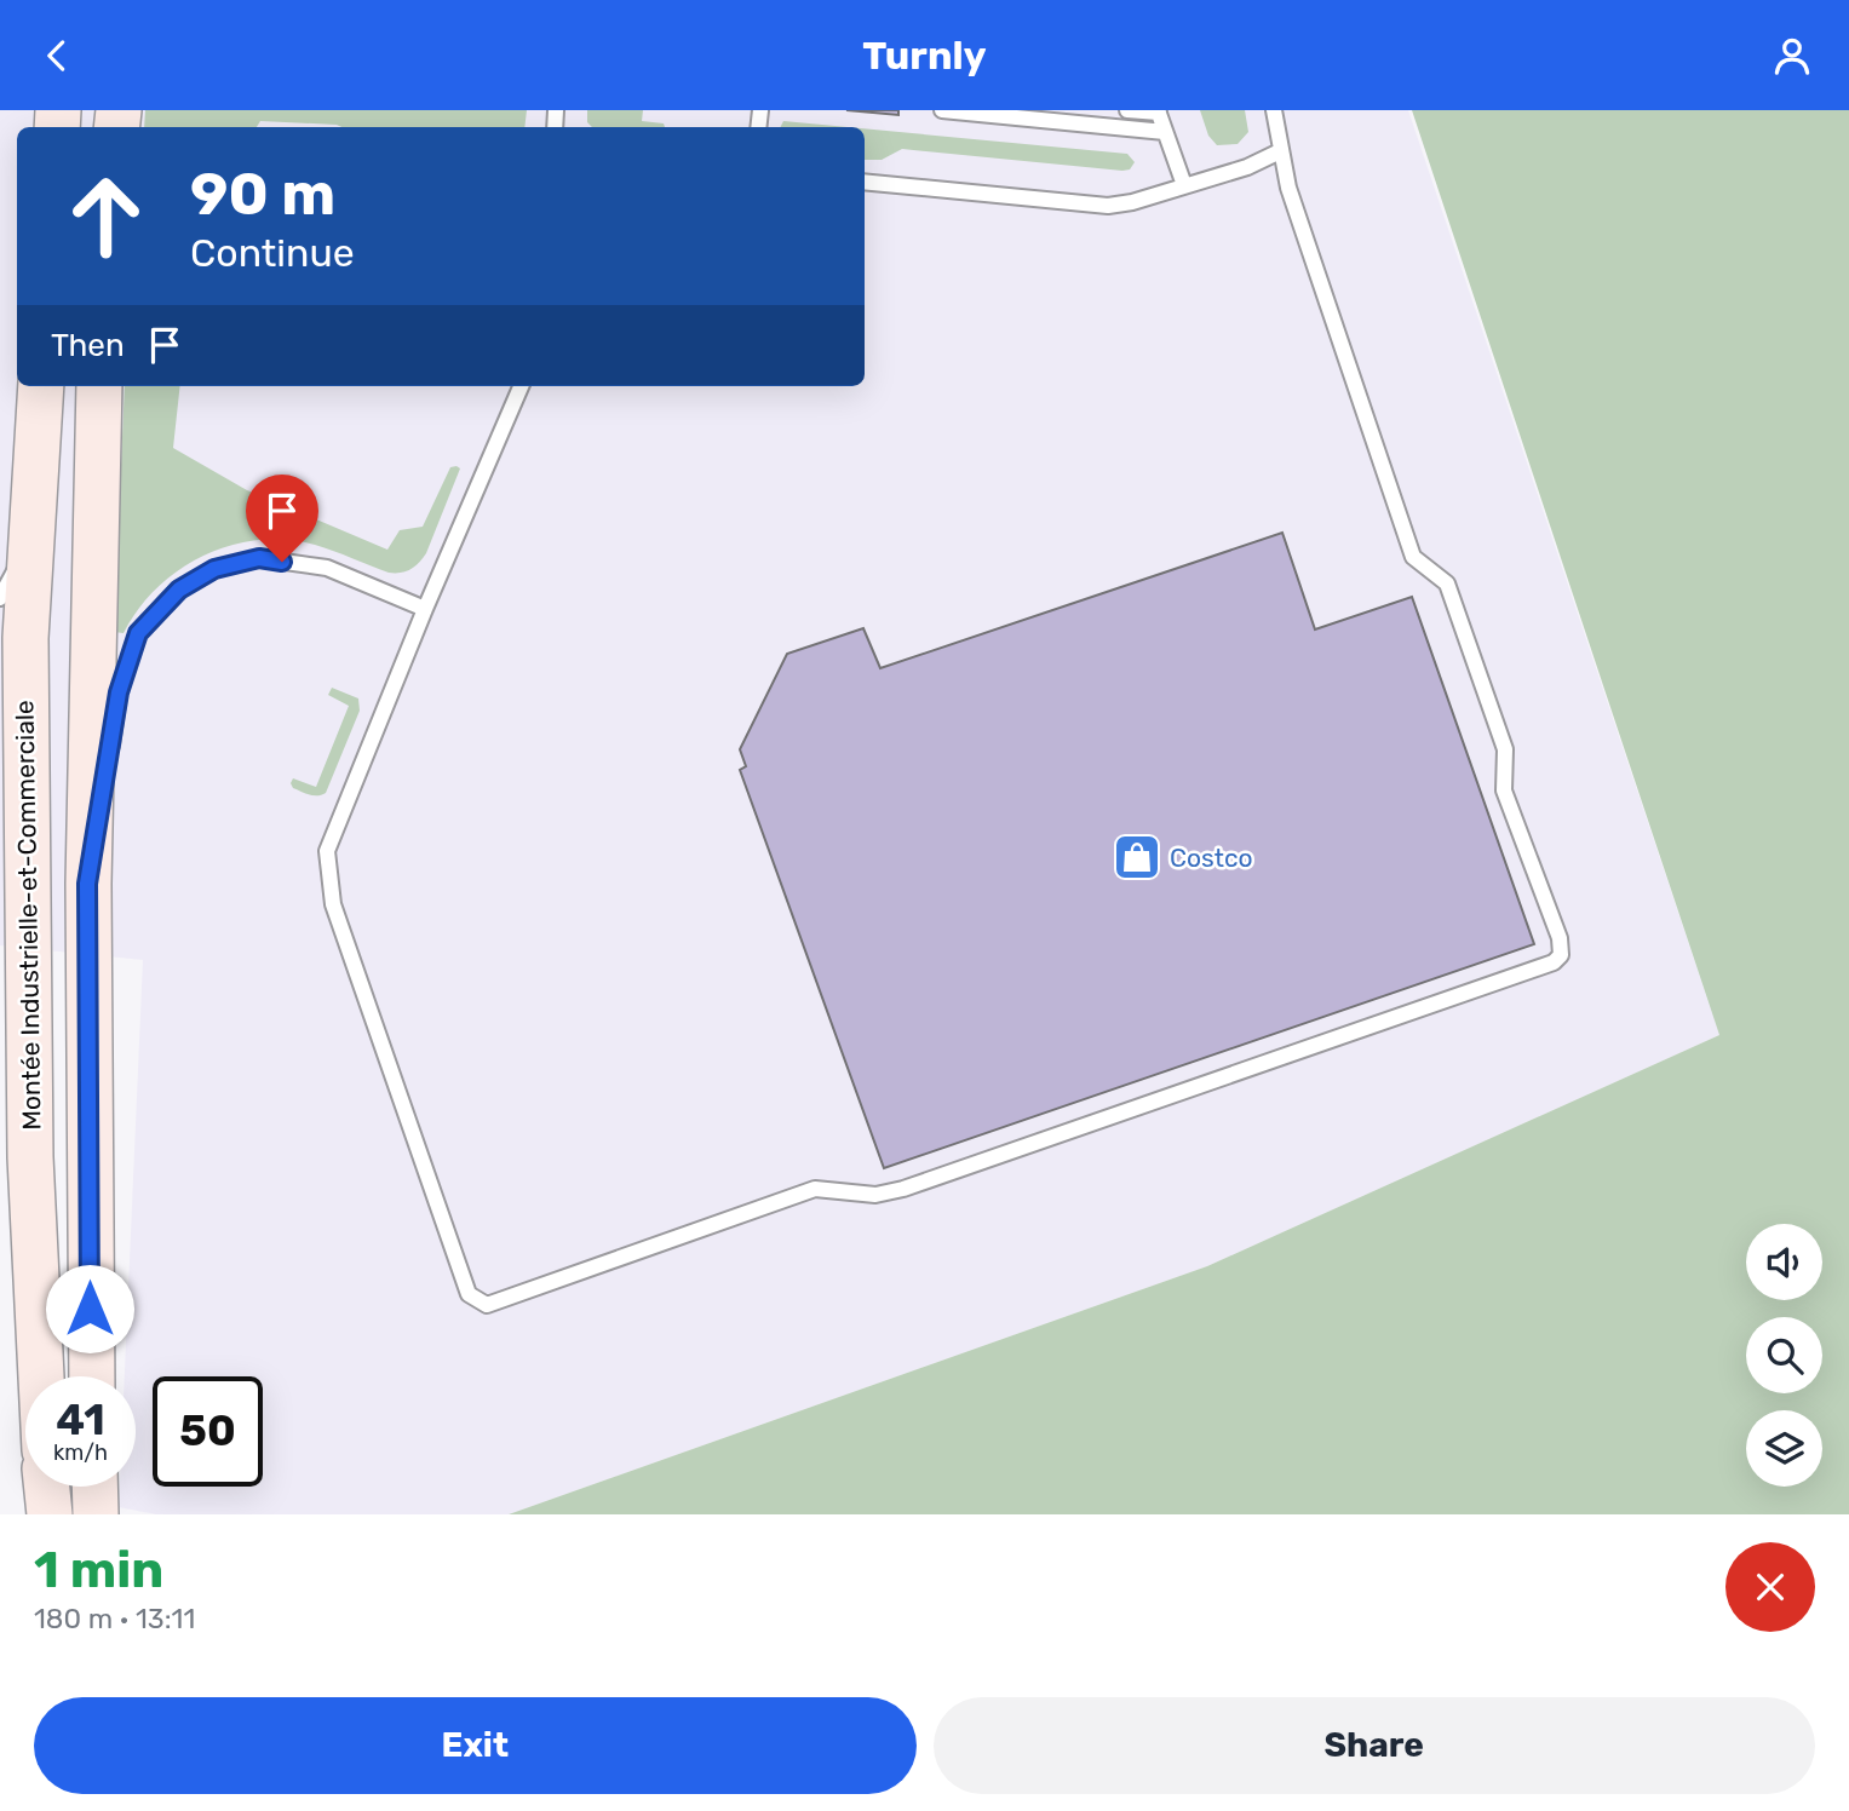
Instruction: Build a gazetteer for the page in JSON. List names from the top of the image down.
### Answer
{
  "streets": {
    "main road": ["Montée Industrielle-et-Commerciale"]
  },
  "places": {
    "shop": ["Costco"]
  },
  "page": {
    "header": "Turnly",
    "turn": ["90 m", "Continue"],
    "then": "Then",
    "speed": "41 km/h",
    "limit": "50",
    "heading": ["1 min", "180 m · 13:11"],
    "buttons": ["Exit", "Share"]
  }
}
